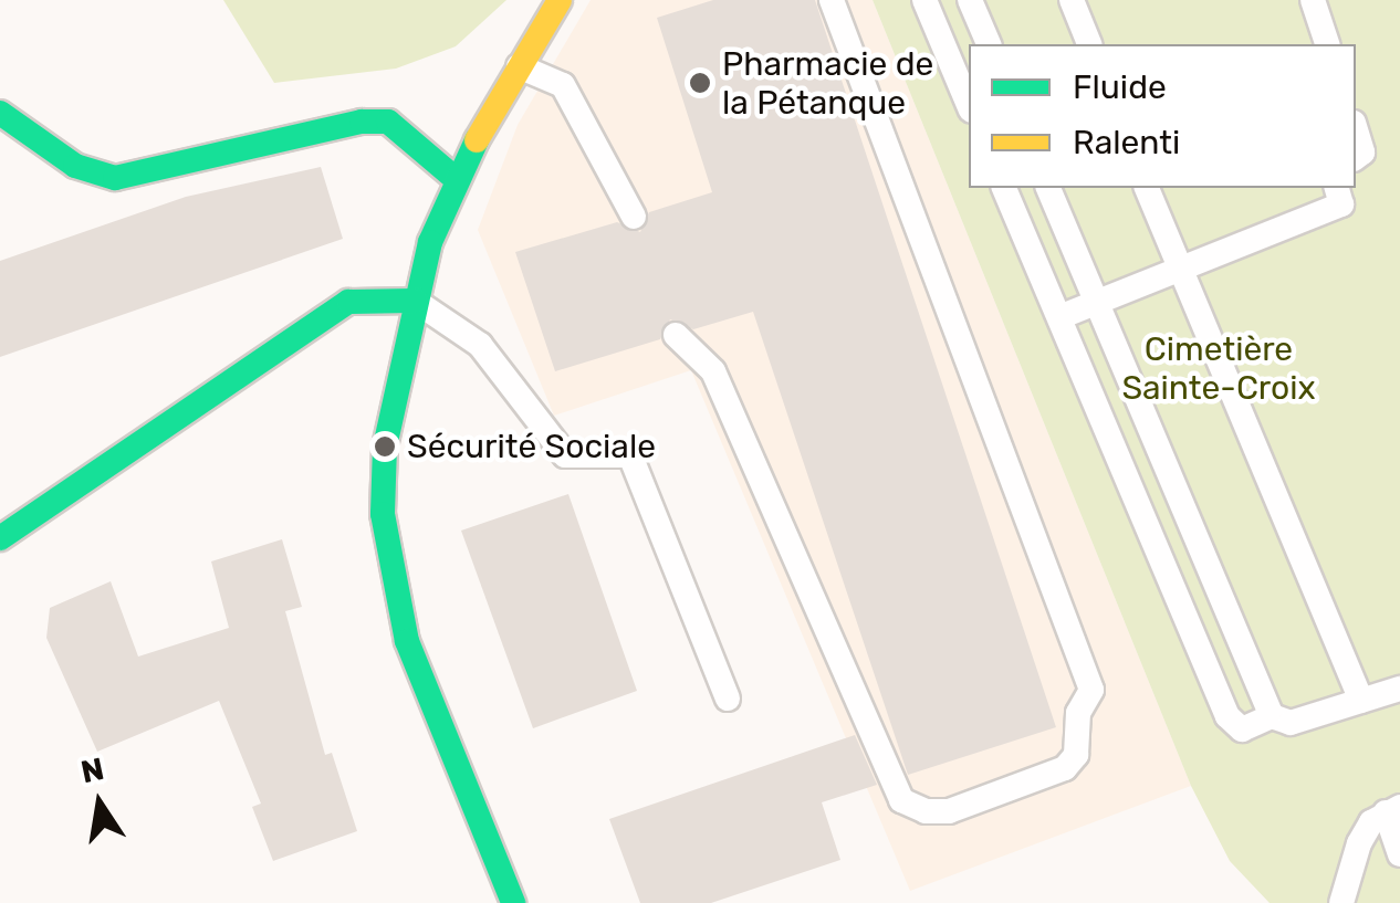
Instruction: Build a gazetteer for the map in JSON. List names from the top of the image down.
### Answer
{
  "parks": ["Cimetière Sainte-Croix"],
  "places": ["Pharmacie de la Pétanque", "Sécurité Sociale"],
  "legend": ["Fluide", "Ralenti"],
  "north": "top"
}
